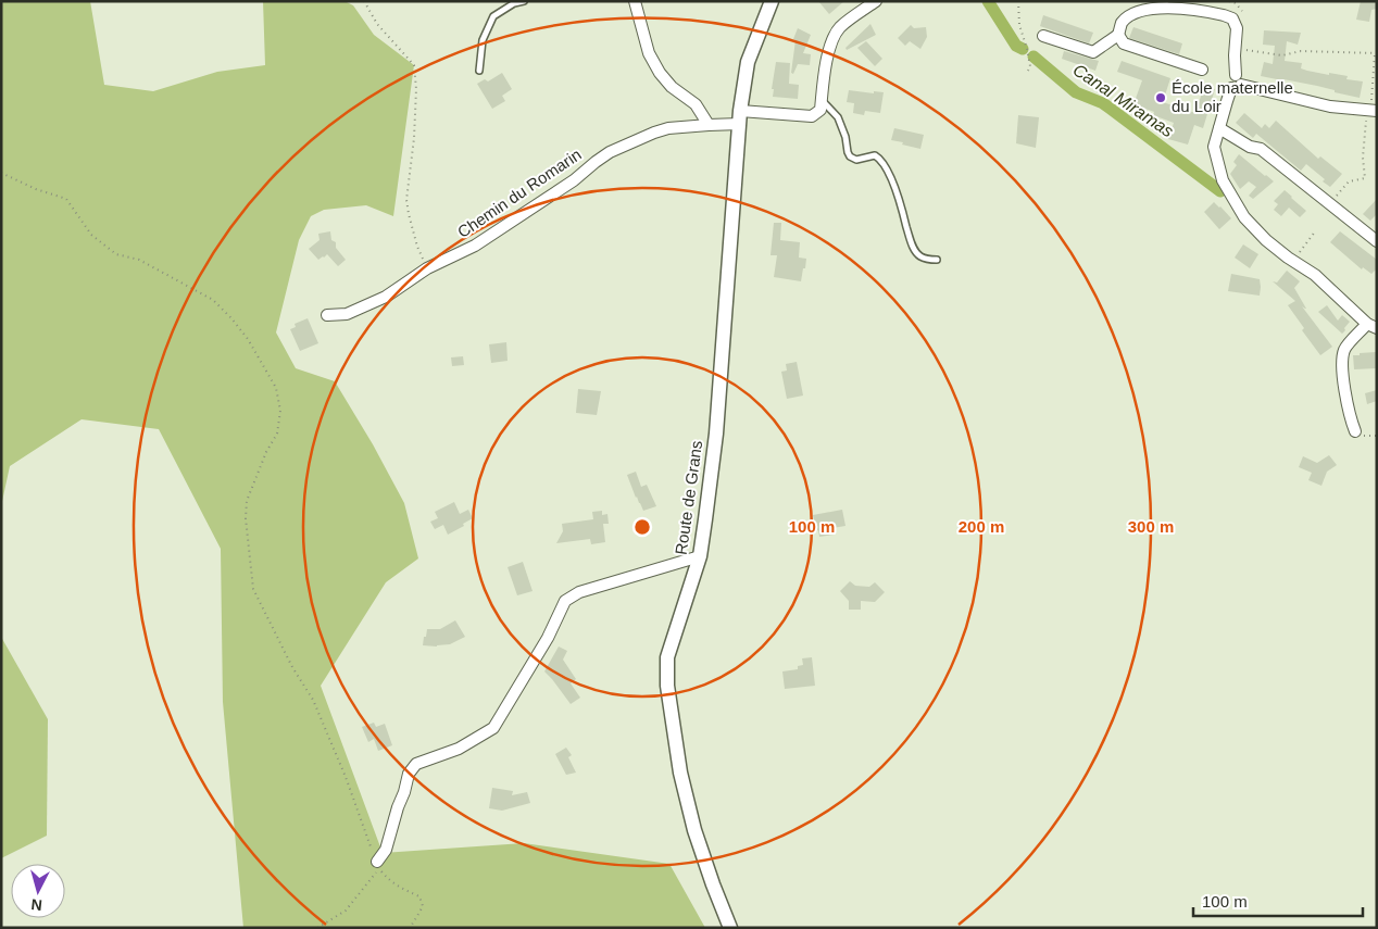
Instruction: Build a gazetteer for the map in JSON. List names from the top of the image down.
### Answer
{
  "streets": {
    "street": ["Chemin du Romarin", "Route de Grans"]
  },
  "crossings": [
    ["Chemin du Romarin", "Route de Grans"]
  ],
  "water": ["Canal Miramas"],
  "places": ["École maternelle du Loir"],
  "scale_bar": "100 m",
  "north": "bottom",
  "rings": ["100 m", "200 m", "300 m"]
}
